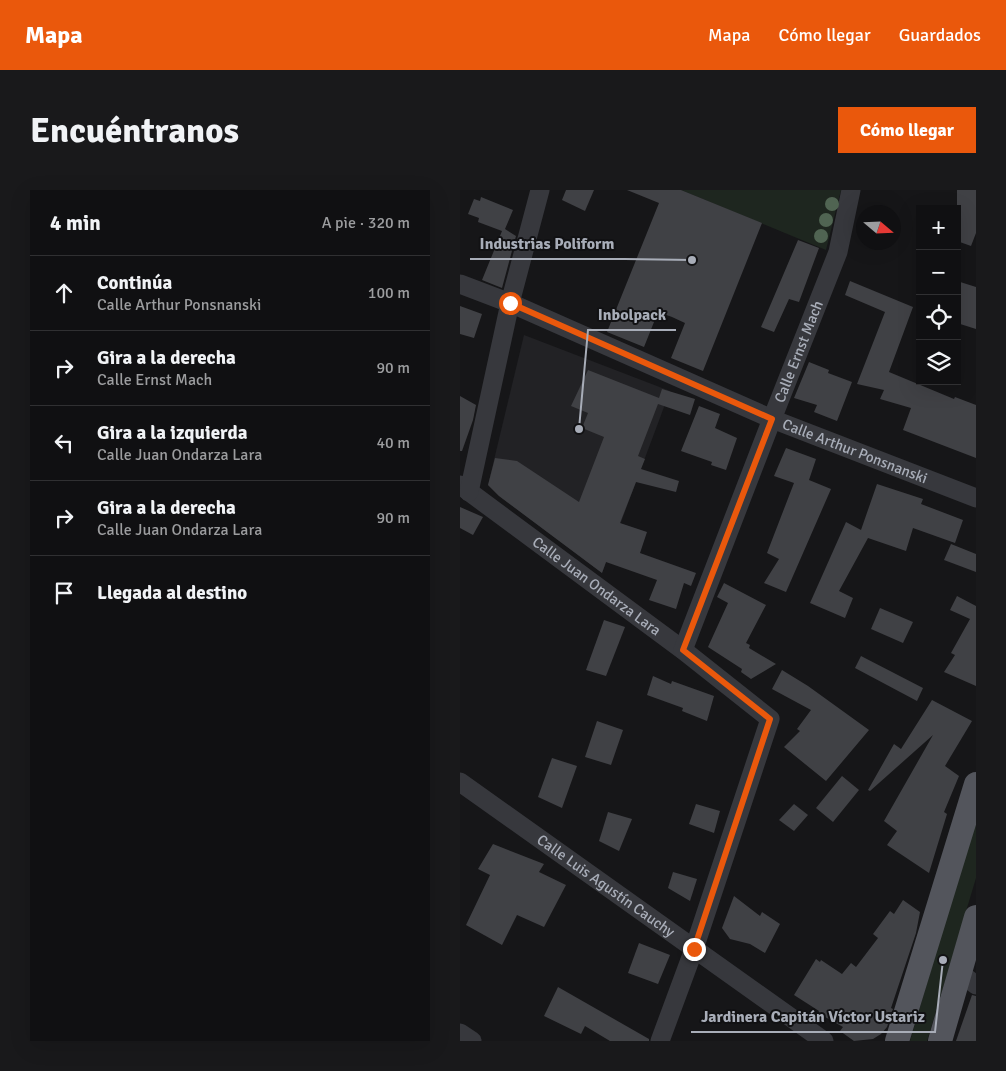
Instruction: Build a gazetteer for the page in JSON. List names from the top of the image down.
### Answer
{
  "streets": {
    "street": [
      "Calle Ernst Mach",
      "Calle Arthur Ponsnanski",
      "Calle Juan Ondarza Lara",
      "Calle Luis Agustín Cauchy"
    ]
  },
  "crossings": [
    ["Calle Ernst Mach", "Calle Arthur Ponsnanski"],
    ["Calle Ernst Mach", "Calle Juan Ondarza Lara"],
    ["Calle Juan Ondarza Lara", "Calle Luis Agustín Cauchy"]
  ],
  "places": ["Industrias Poliform", "Inbolpack", "Jardinera Capitán Víctor Ustariz"],
  "north": "right",
  "page": {
    "header": "Mapa",
    "nav": ["Mapa", "Cómo llegar", "Guardados"],
    "buttons": "Cómo llegar",
    "title": "Encuéntranos",
    "heading": ["4 min", "A pie · 320 m"],
    "map_buttons": ["+", "−"],
    "list": [
      ["Continúa", "Calle Arthur Ponsnanski", "100 m"],
      ["Gira a la derecha", "Calle Ernst Mach", "90 m"],
      ["Gira a la izquierda", "Calle Juan Ondarza Lara", "40 m"],
      ["Gira a la derecha", "Calle Juan Ondarza Lara", "90 m"],
      "Llegada al destino"
    ]
  }
}
